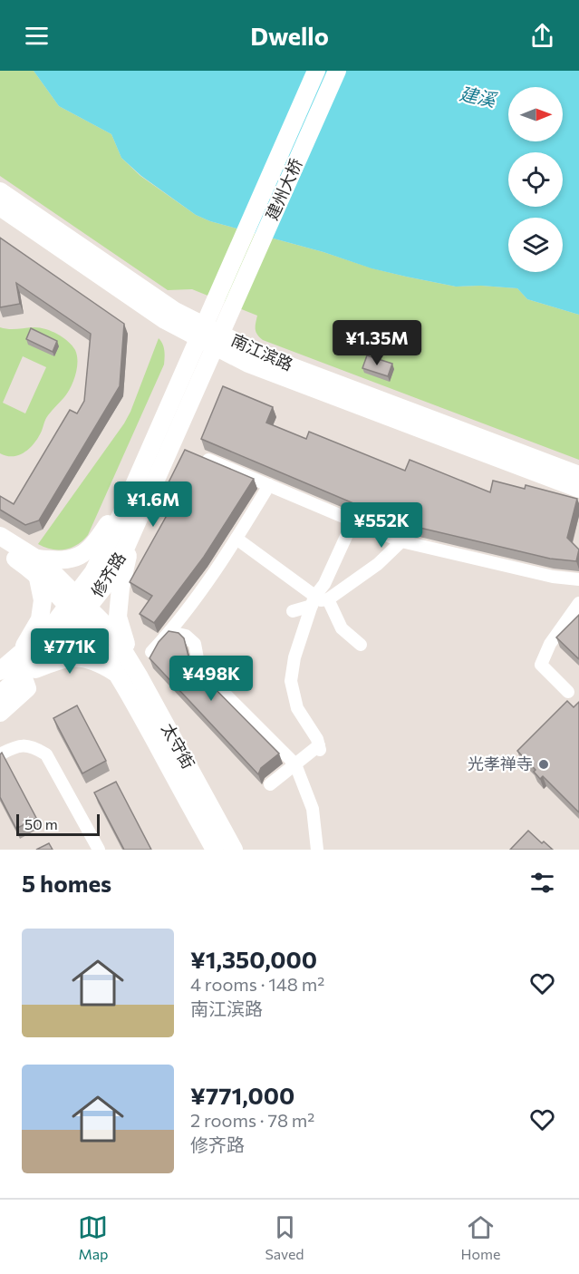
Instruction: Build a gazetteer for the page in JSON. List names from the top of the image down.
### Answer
{
  "streets": {
    "main road": [
      "建州大桥",
      "南江滨路",
      "修齐路",
      "太守街"
    ]
  },
  "crossings": [
    ["建州大桥", "修齐路"],
    ["南江滨路", "修齐路"],
    ["修齐路", "太守街"]
  ],
  "water": ["建溪"],
  "places": ["光孝禅寺"],
  "scale_bar": "50 m",
  "north": "right",
  "page": {
    "header": "Dwello",
    "price": [
      "¥1.35M",
      "¥1.6M",
      "¥552K",
      "¥771K",
      "¥498K"
    ],
    "scale": "50 m",
    "heading": "5 homes",
    "list": [
      {
        "name": "¥1,350,000",
        "note": "4 rooms · 148 m² · 南江滨路"
      },
      {
        "name": "¥771,000",
        "note": "2 rooms · 78 m² · 修齐路"
      }
    ],
    "tabs": ["Map", "Saved", "Home"]
  }
}
